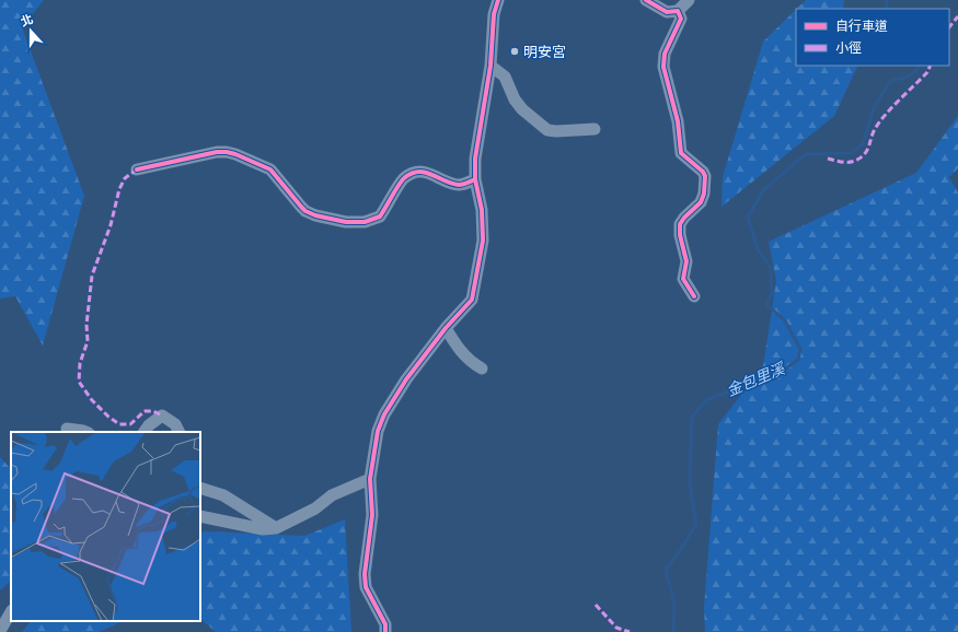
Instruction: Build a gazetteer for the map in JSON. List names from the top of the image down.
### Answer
{
  "water": ["金包里溪"],
  "places": ["明安宮"],
  "legend": ["自行車道", "小徑"],
  "north": "top"
}
